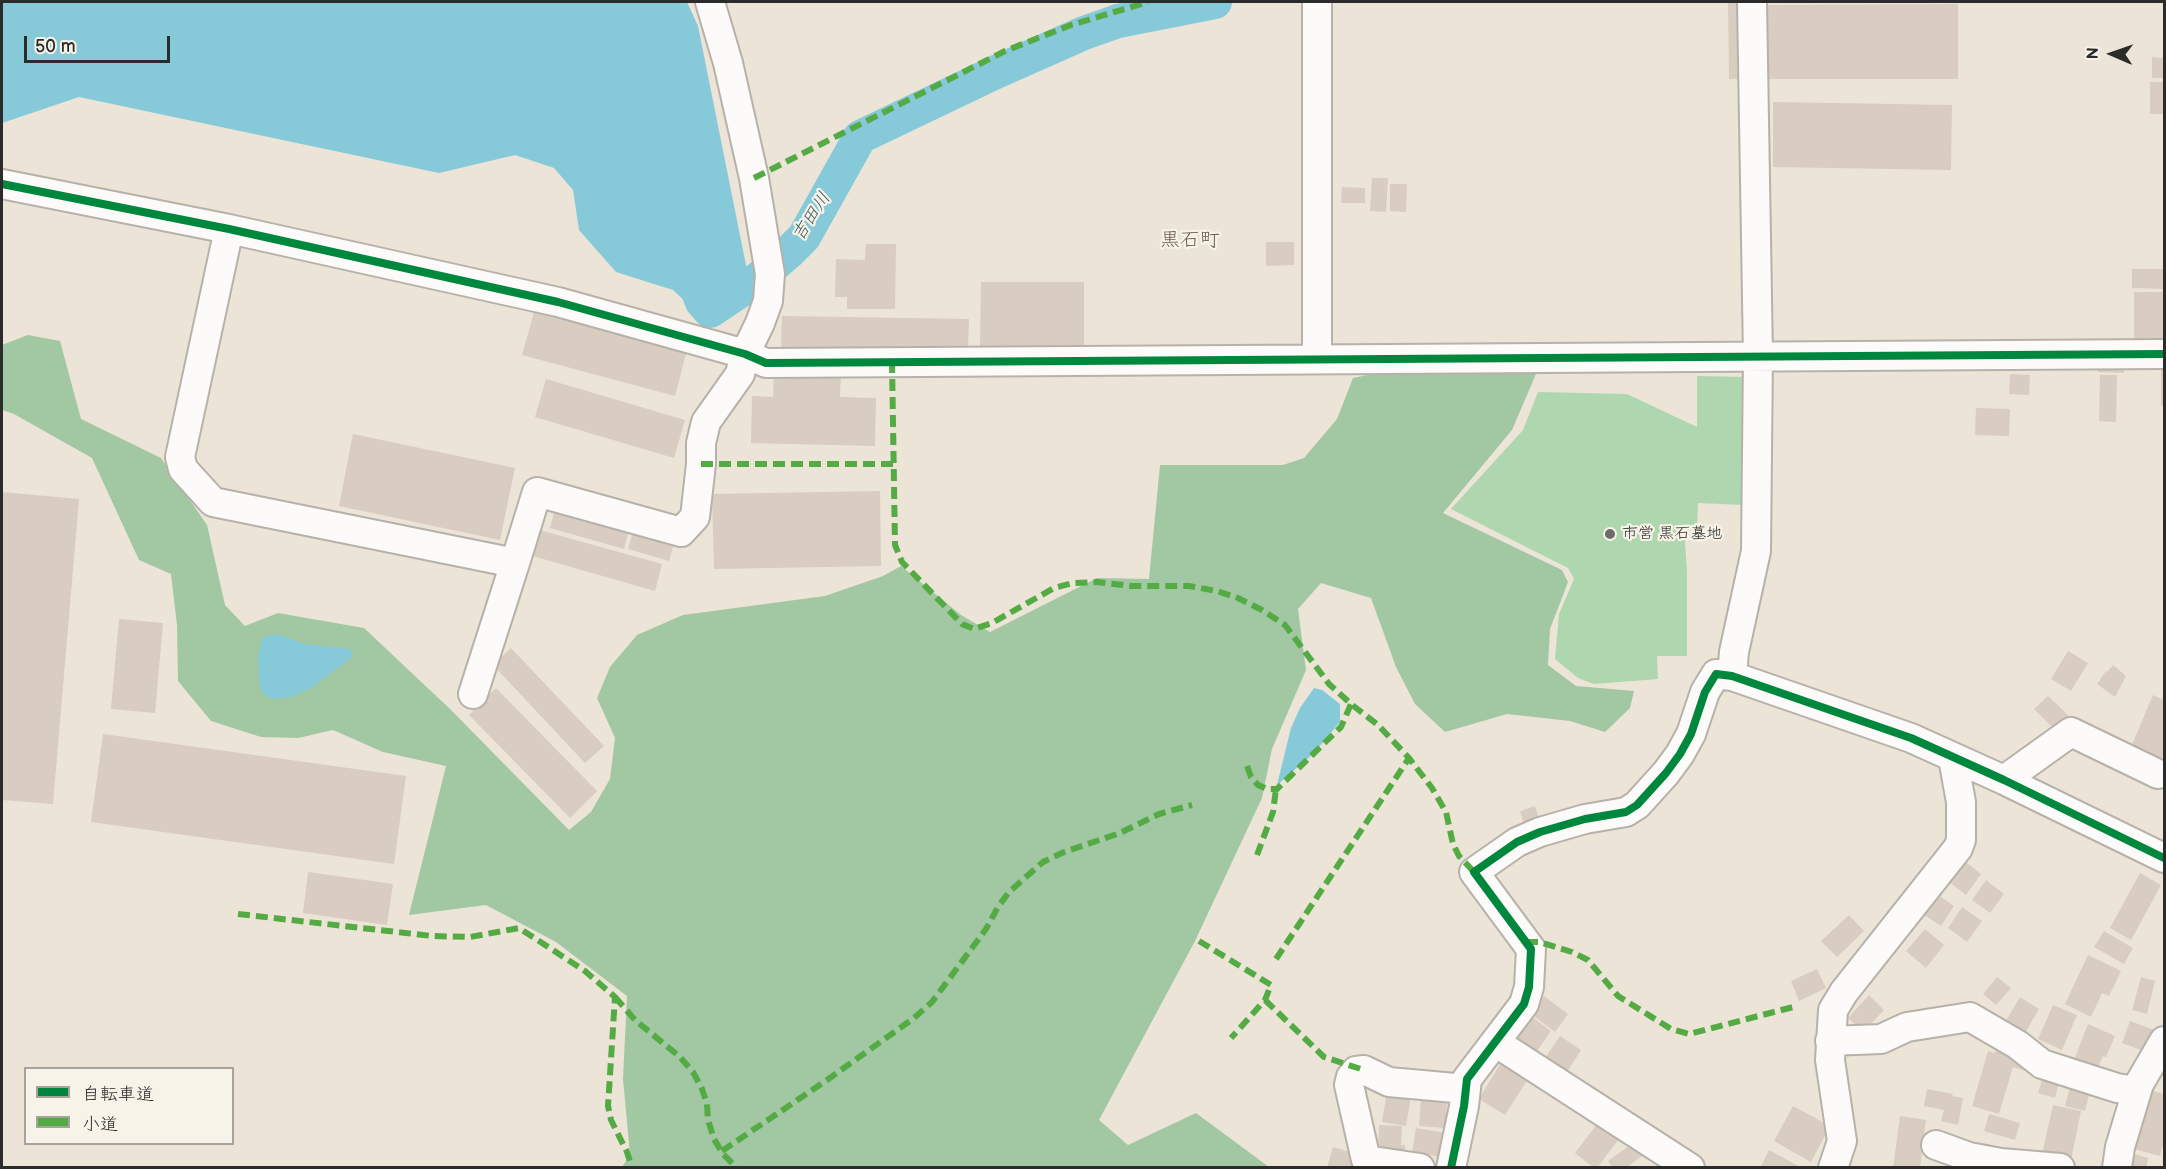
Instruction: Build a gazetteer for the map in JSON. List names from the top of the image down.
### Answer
{
  "districts": ["黒石町"],
  "water": ["吉田川"],
  "places": ["市営 黒石墓地"],
  "legend": ["自転車道", "小道"],
  "scale_bar": "50 m",
  "north": "left"
}
